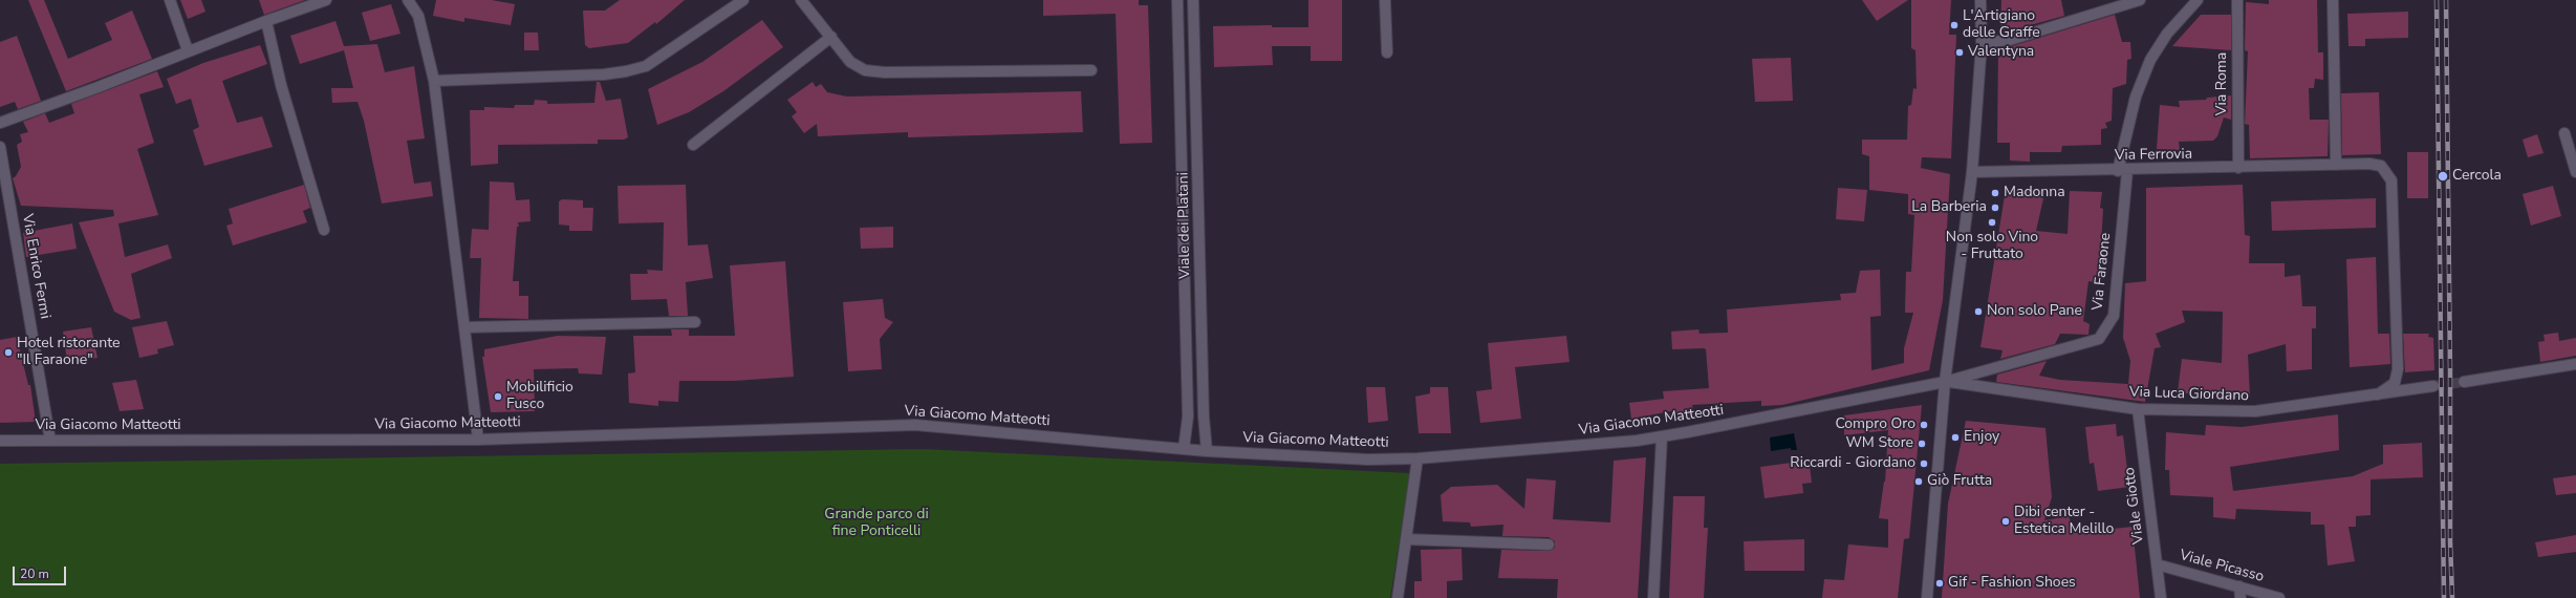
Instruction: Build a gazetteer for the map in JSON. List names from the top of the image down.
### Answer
{
  "streets": {
    "street": [
      "Via Roma",
      "Via Ferrovia",
      "Viale dei Platani",
      "Via Enrico Fermi",
      "Via Faraone",
      "Via Luca Giordano",
      "Via Giacomo Matteotti",
      "Viale Giotto",
      "Viale Picasso"
    ]
  },
  "crossings": [
    ["Via Roma", "Via Ferrovia"],
    ["Via Ferrovia", "Via Faraone"],
    ["Via Ferrovia", "Via Luca Giordano"],
    ["Viale dei Platani", "Via Giacomo Matteotti"],
    ["Via Enrico Fermi", "Via Giacomo Matteotti"],
    ["Via Faraone", "Via Luca Giordano"],
    ["Via Faraone", "Via Giacomo Matteotti"],
    ["Via Luca Giordano", "Via Giacomo Matteotti"],
    ["Via Luca Giordano", "Viale Giotto"],
    ["Viale Giotto", "Viale Picasso"]
  ],
  "parks": ["Grande parco di fine Ponticelli"],
  "places": [
    "L'Artigiano delle Graffe",
    "Valentyna",
    "Cercola",
    "Madonna",
    "La Barberia",
    "Non solo Vino - Fruttato",
    "Non solo Pane",
    "Hotel ristorante \"Il Faraone\"",
    "Mobilificio Fusco",
    "Compro Oro",
    "Enjoy",
    "WM Store",
    "Riccardi - Giordano",
    "Giò Frutta",
    "Dibi center - Estetica Melillo",
    "Gif - Fashion Shoes"
  ],
  "scale_bar": "20 m"
}
